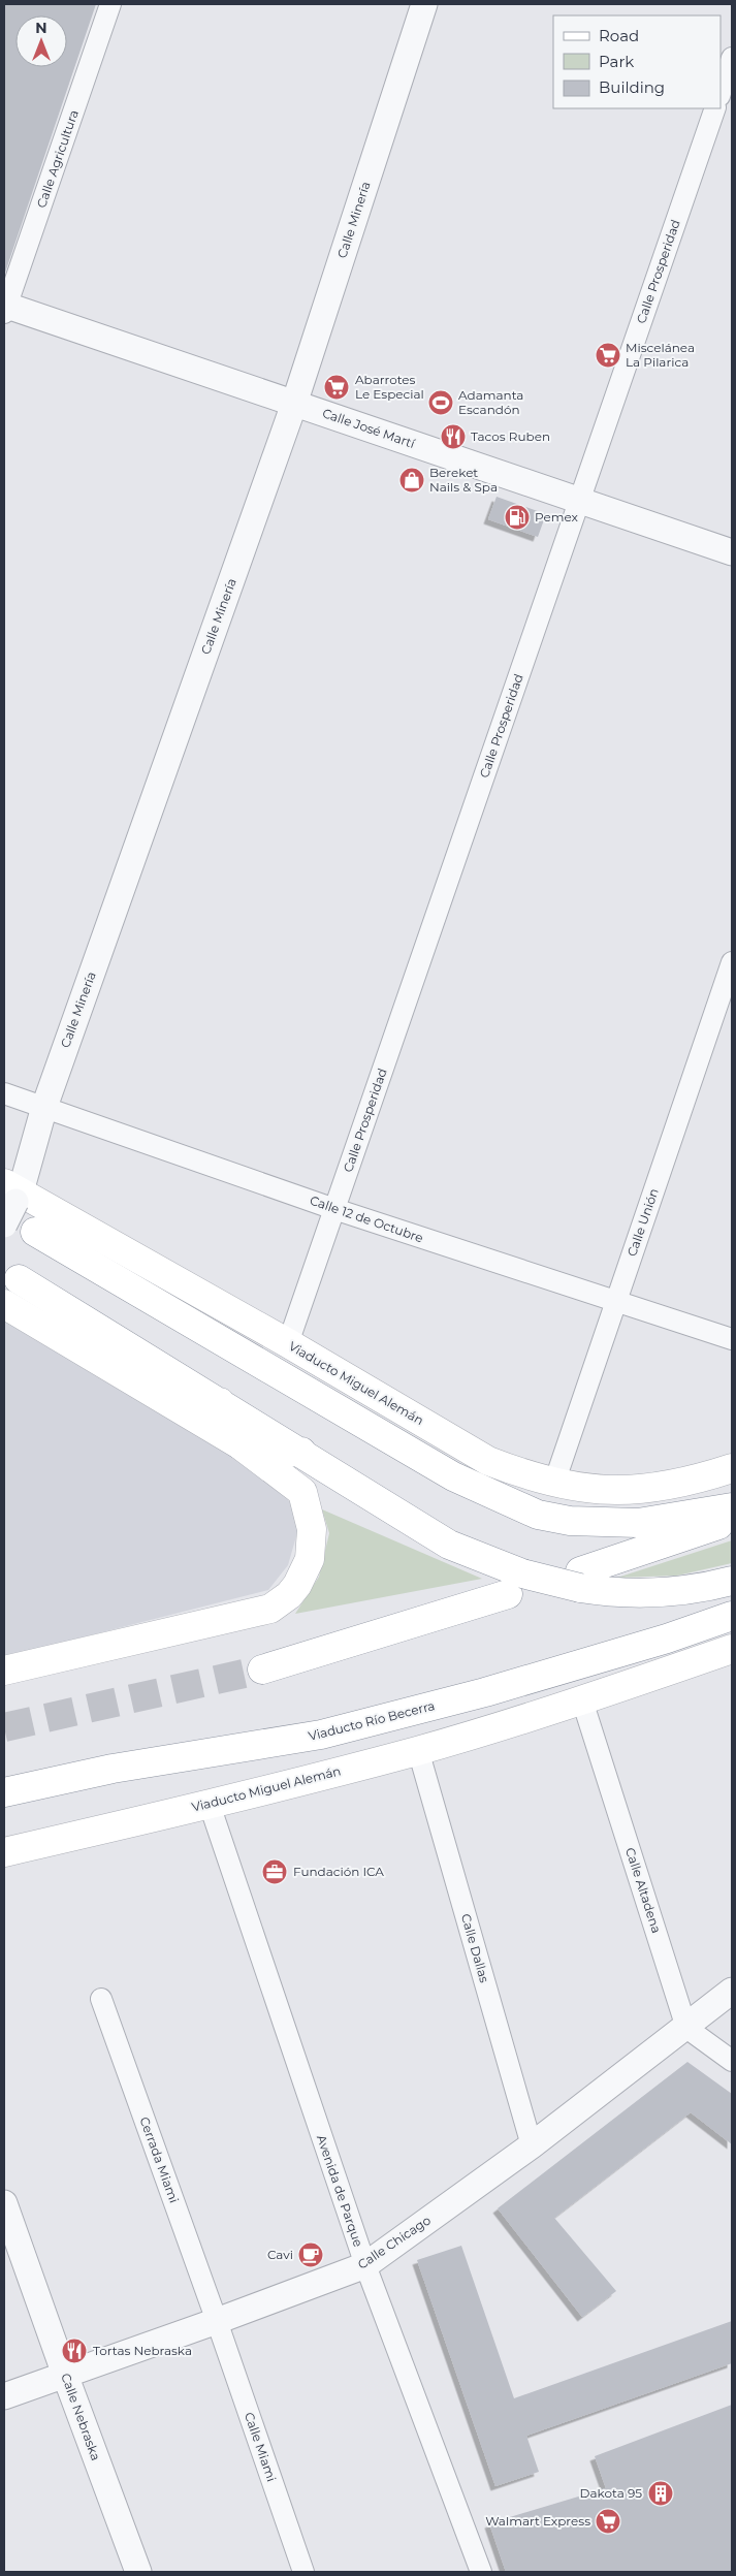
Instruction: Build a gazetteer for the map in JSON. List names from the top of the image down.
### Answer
{
  "streets": {
    "main road": ["Viaducto Miguel Alemán", "Viaducto Río Becerra"],
    "street": [
      "Calle Agricultura",
      "Calle Minería",
      "Calle Prosperidad",
      "Calle José Martí",
      "Calle 12 de Octubre",
      "Calle Unión",
      "Calle Altadena",
      "Calle Dallas",
      "Cerrada Miami",
      "Avenida de Parque",
      "Calle Chicago",
      "Calle Nebraska",
      "Calle Miami"
    ]
  },
  "crossings": [
    ["Calle Agricultura", "Calle José Martí"],
    ["Calle Minería", "Calle José Martí"],
    ["Calle Minería", "Calle 12 de Octubre"],
    ["Calle Minería", "Viaducto Miguel Alemán"],
    ["Calle Prosperidad", "Calle José Martí"],
    ["Calle Prosperidad", "Calle 12 de Octubre"],
    ["Calle Prosperidad", "Viaducto Miguel Alemán"],
    ["Calle 12 de Octubre", "Calle Unión"],
    ["Calle Unión", "Viaducto Miguel Alemán"],
    ["Viaducto Miguel Alemán", "Calle Altadena"],
    ["Viaducto Miguel Alemán", "Calle Dallas"],
    ["Viaducto Miguel Alemán", "Avenida de Parque"],
    ["Calle Altadena", "Calle Chicago"],
    ["Calle Dallas", "Calle Chicago"],
    ["Cerrada Miami", "Calle Chicago"],
    ["Cerrada Miami", "Calle Miami"],
    ["Avenida de Parque", "Calle Chicago"],
    ["Calle Chicago", "Calle Nebraska"],
    ["Calle Chicago", "Calle Miami"]
  ],
  "places": {
    "supermarket": ["Miscelánea La Pilarica", "Abarrotes Le Especial", "Walmart Express"],
    "sports": ["Adamanta Escandón"],
    "restaurant": ["Tacos Ruben", "Tortas Nebraska"],
    "shop": ["Bereket Nails & Spa"],
    "fuel station": ["Pemex"],
    "office": ["Fundación ICA"],
    "cafe": ["Cavi"],
    "building": ["Dakota 95"]
  },
  "legend": ["Road", "Park", "Building"],
  "north": "top"
}
